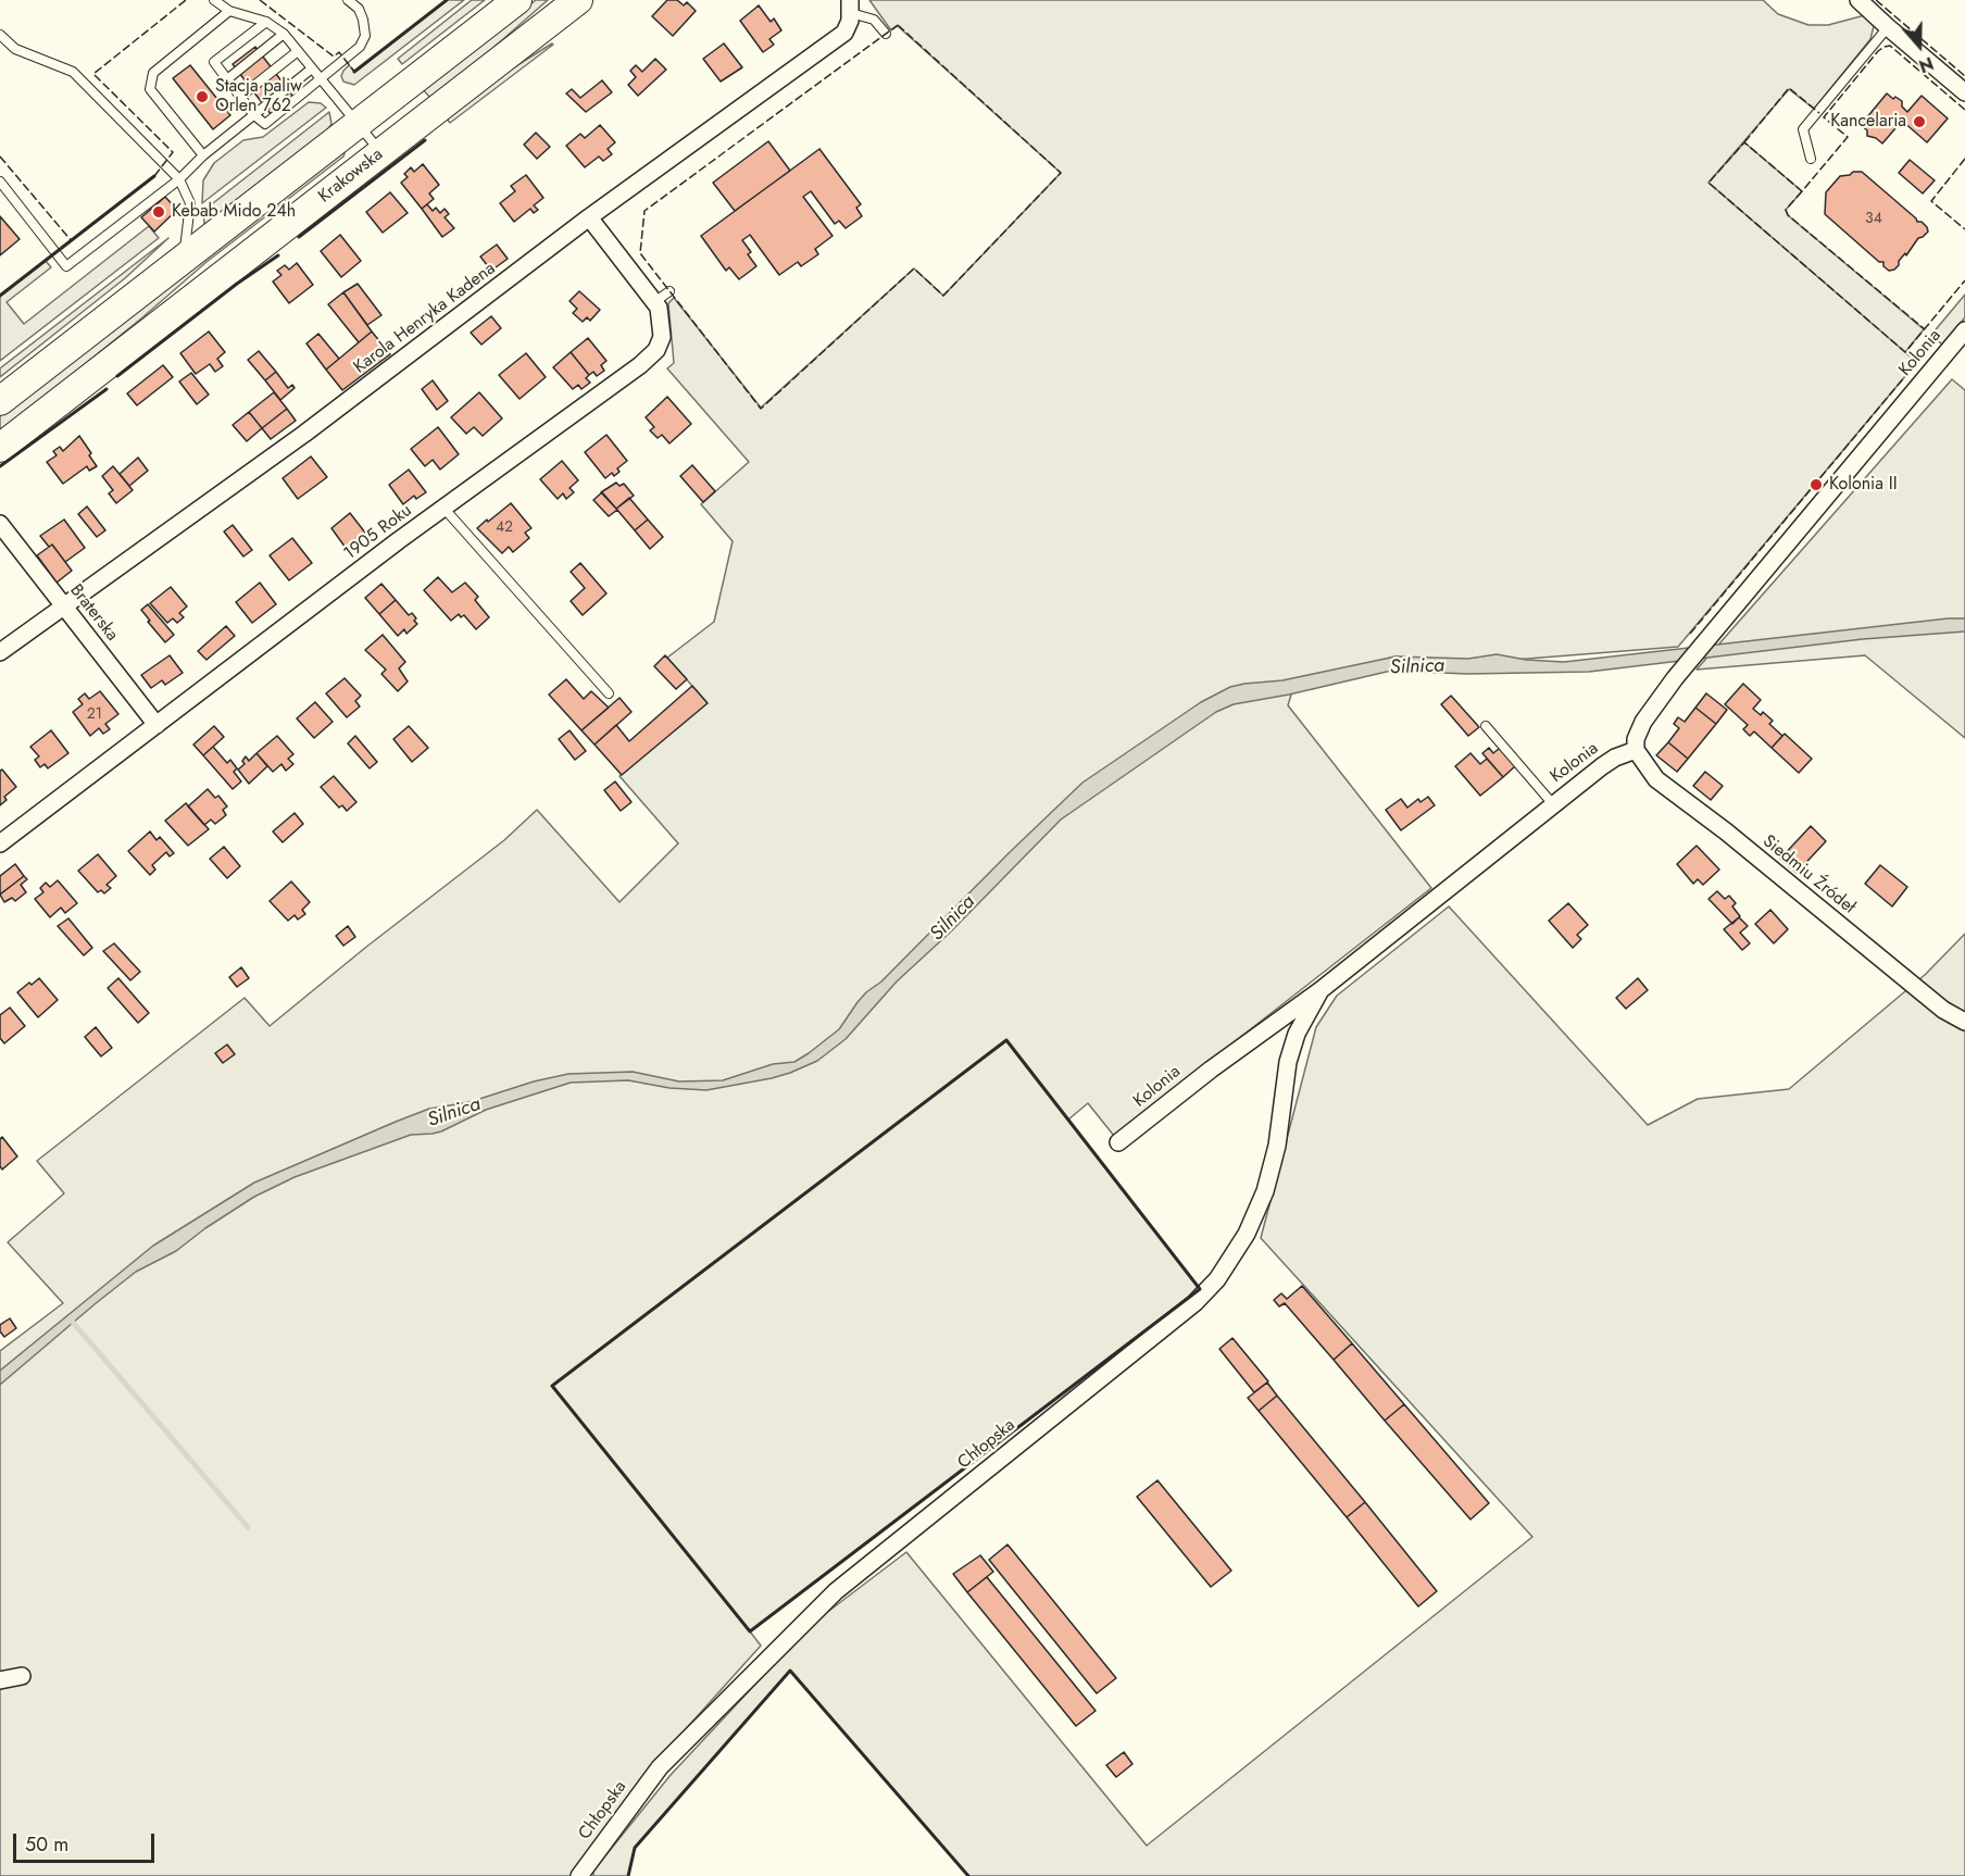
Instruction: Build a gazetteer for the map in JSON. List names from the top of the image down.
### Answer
{
  "streets": {
    "main road": ["Krakowska"],
    "street": [
      "Karola Henryka Kadena",
      "Kolonia",
      "1905 Roku",
      "Braterska",
      "Siedmiu Źródeł",
      "Chłopska"
    ]
  },
  "crossings": [
    ["Karola Henryka Kadena", "1905 Roku"],
    ["Karola Henryka Kadena", "Braterska"],
    ["Kolonia", "Siedmiu Źródeł"],
    ["Kolonia", "Chłopska"],
    ["1905 Roku", "Braterska"]
  ],
  "water": ["Silnica"],
  "places": [
    "Stacja paliw Orlen 762",
    "Kancelaria",
    "Kebab Mido 24h",
    "Kolonia II"
  ],
  "house_numbers": ["34", "42", "21"],
  "scale_bar": "50 m",
  "north": "bottom"
}
